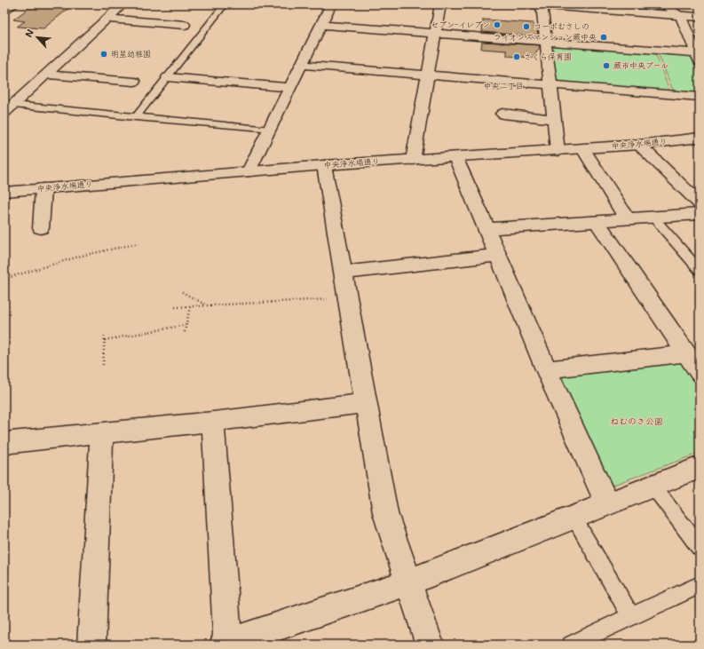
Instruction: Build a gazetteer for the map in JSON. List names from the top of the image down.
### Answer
{
  "streets": {
    "street": ["中央浄水場通り"]
  },
  "districts": ["中央二丁目"],
  "parks": ["ねむのき公園"],
  "places": [
    "セブン-イレブン",
    "コーポむさしの",
    "ライオンズマンション蕨中央",
    "明星幼稚園",
    "さくら保育園",
    "蕨市中央プール"
  ],
  "north": "top left"
}
